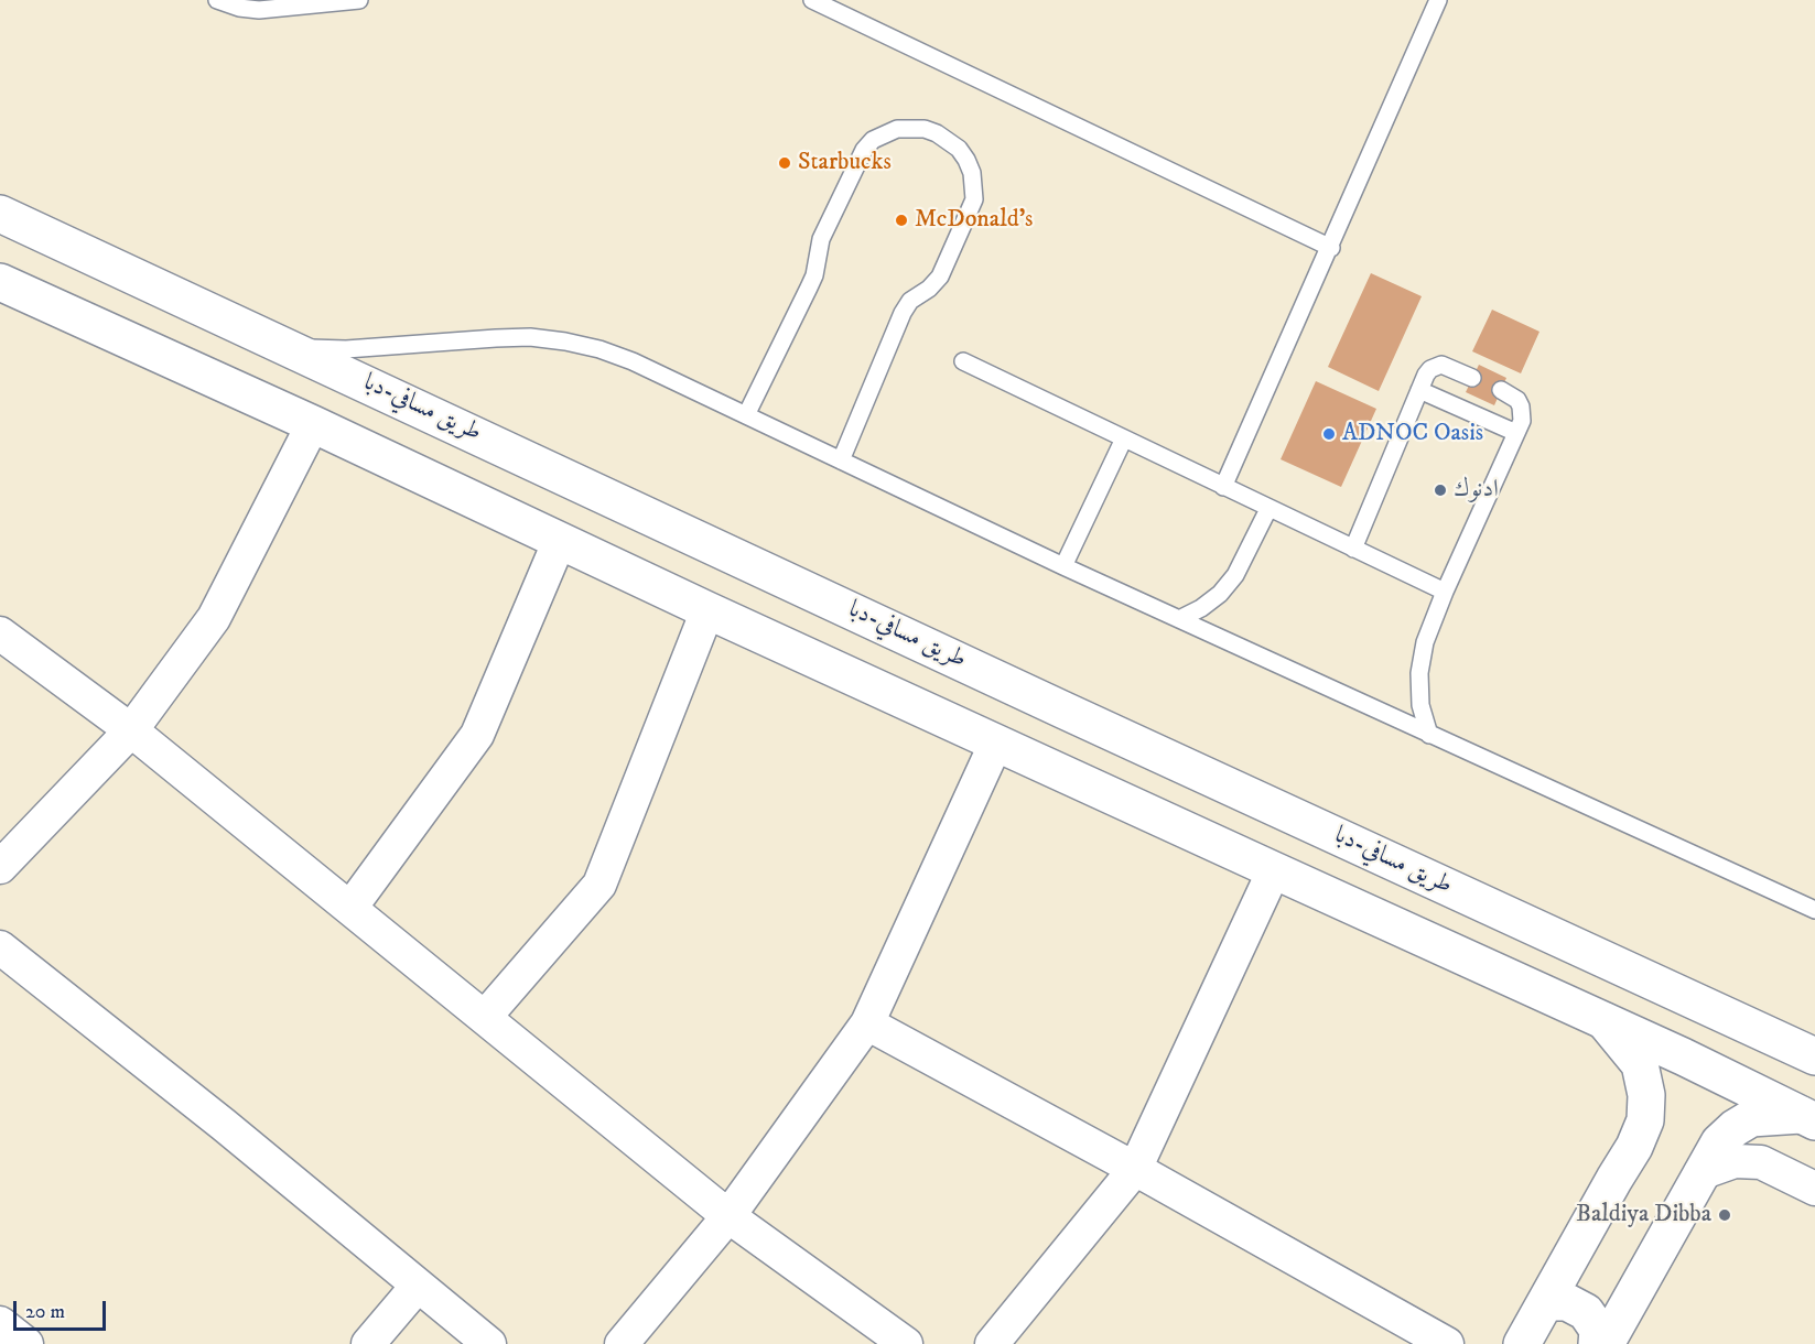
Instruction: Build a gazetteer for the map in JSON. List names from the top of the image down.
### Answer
{
  "streets": {
    "main road": ["طريق مسافي-دبا"]
  },
  "places": [
    "Starbucks",
    "McDonald's",
    "ADNOC Oasis",
    "ادنوك",
    "Baldiya Dibba"
  ],
  "scale_bar": "20 m"
}
